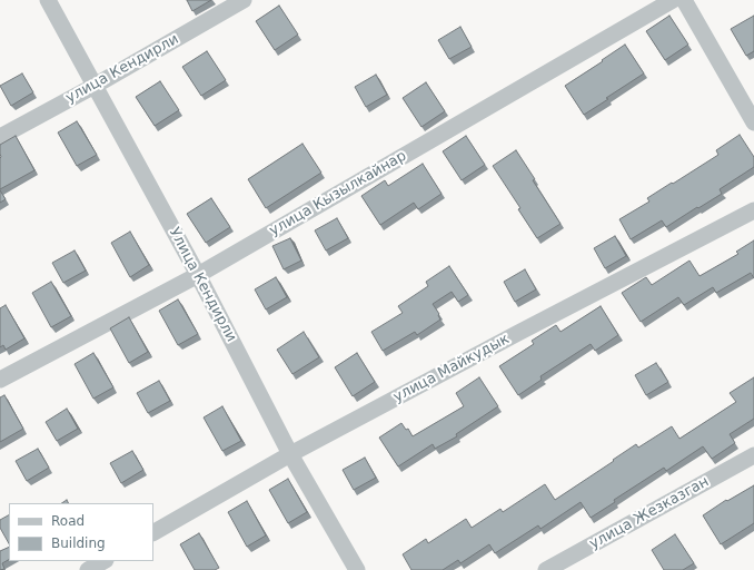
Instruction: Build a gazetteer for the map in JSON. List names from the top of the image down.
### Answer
{
  "streets": {
    "street": [
      "улица Кендирли",
      "улица Кызылкайнар",
      "Улица Кендирли",
      "улица Майкудык",
      "улица Жезказган"
    ]
  },
  "crossings": [
    ["улица Кендирли", "Улица Кендирли"],
    ["улица Кызылкайнар", "Улица Кендирли"],
    ["Улица Кендирли", "улица Майкудык"]
  ],
  "legend": ["Road", "Building"]
}
